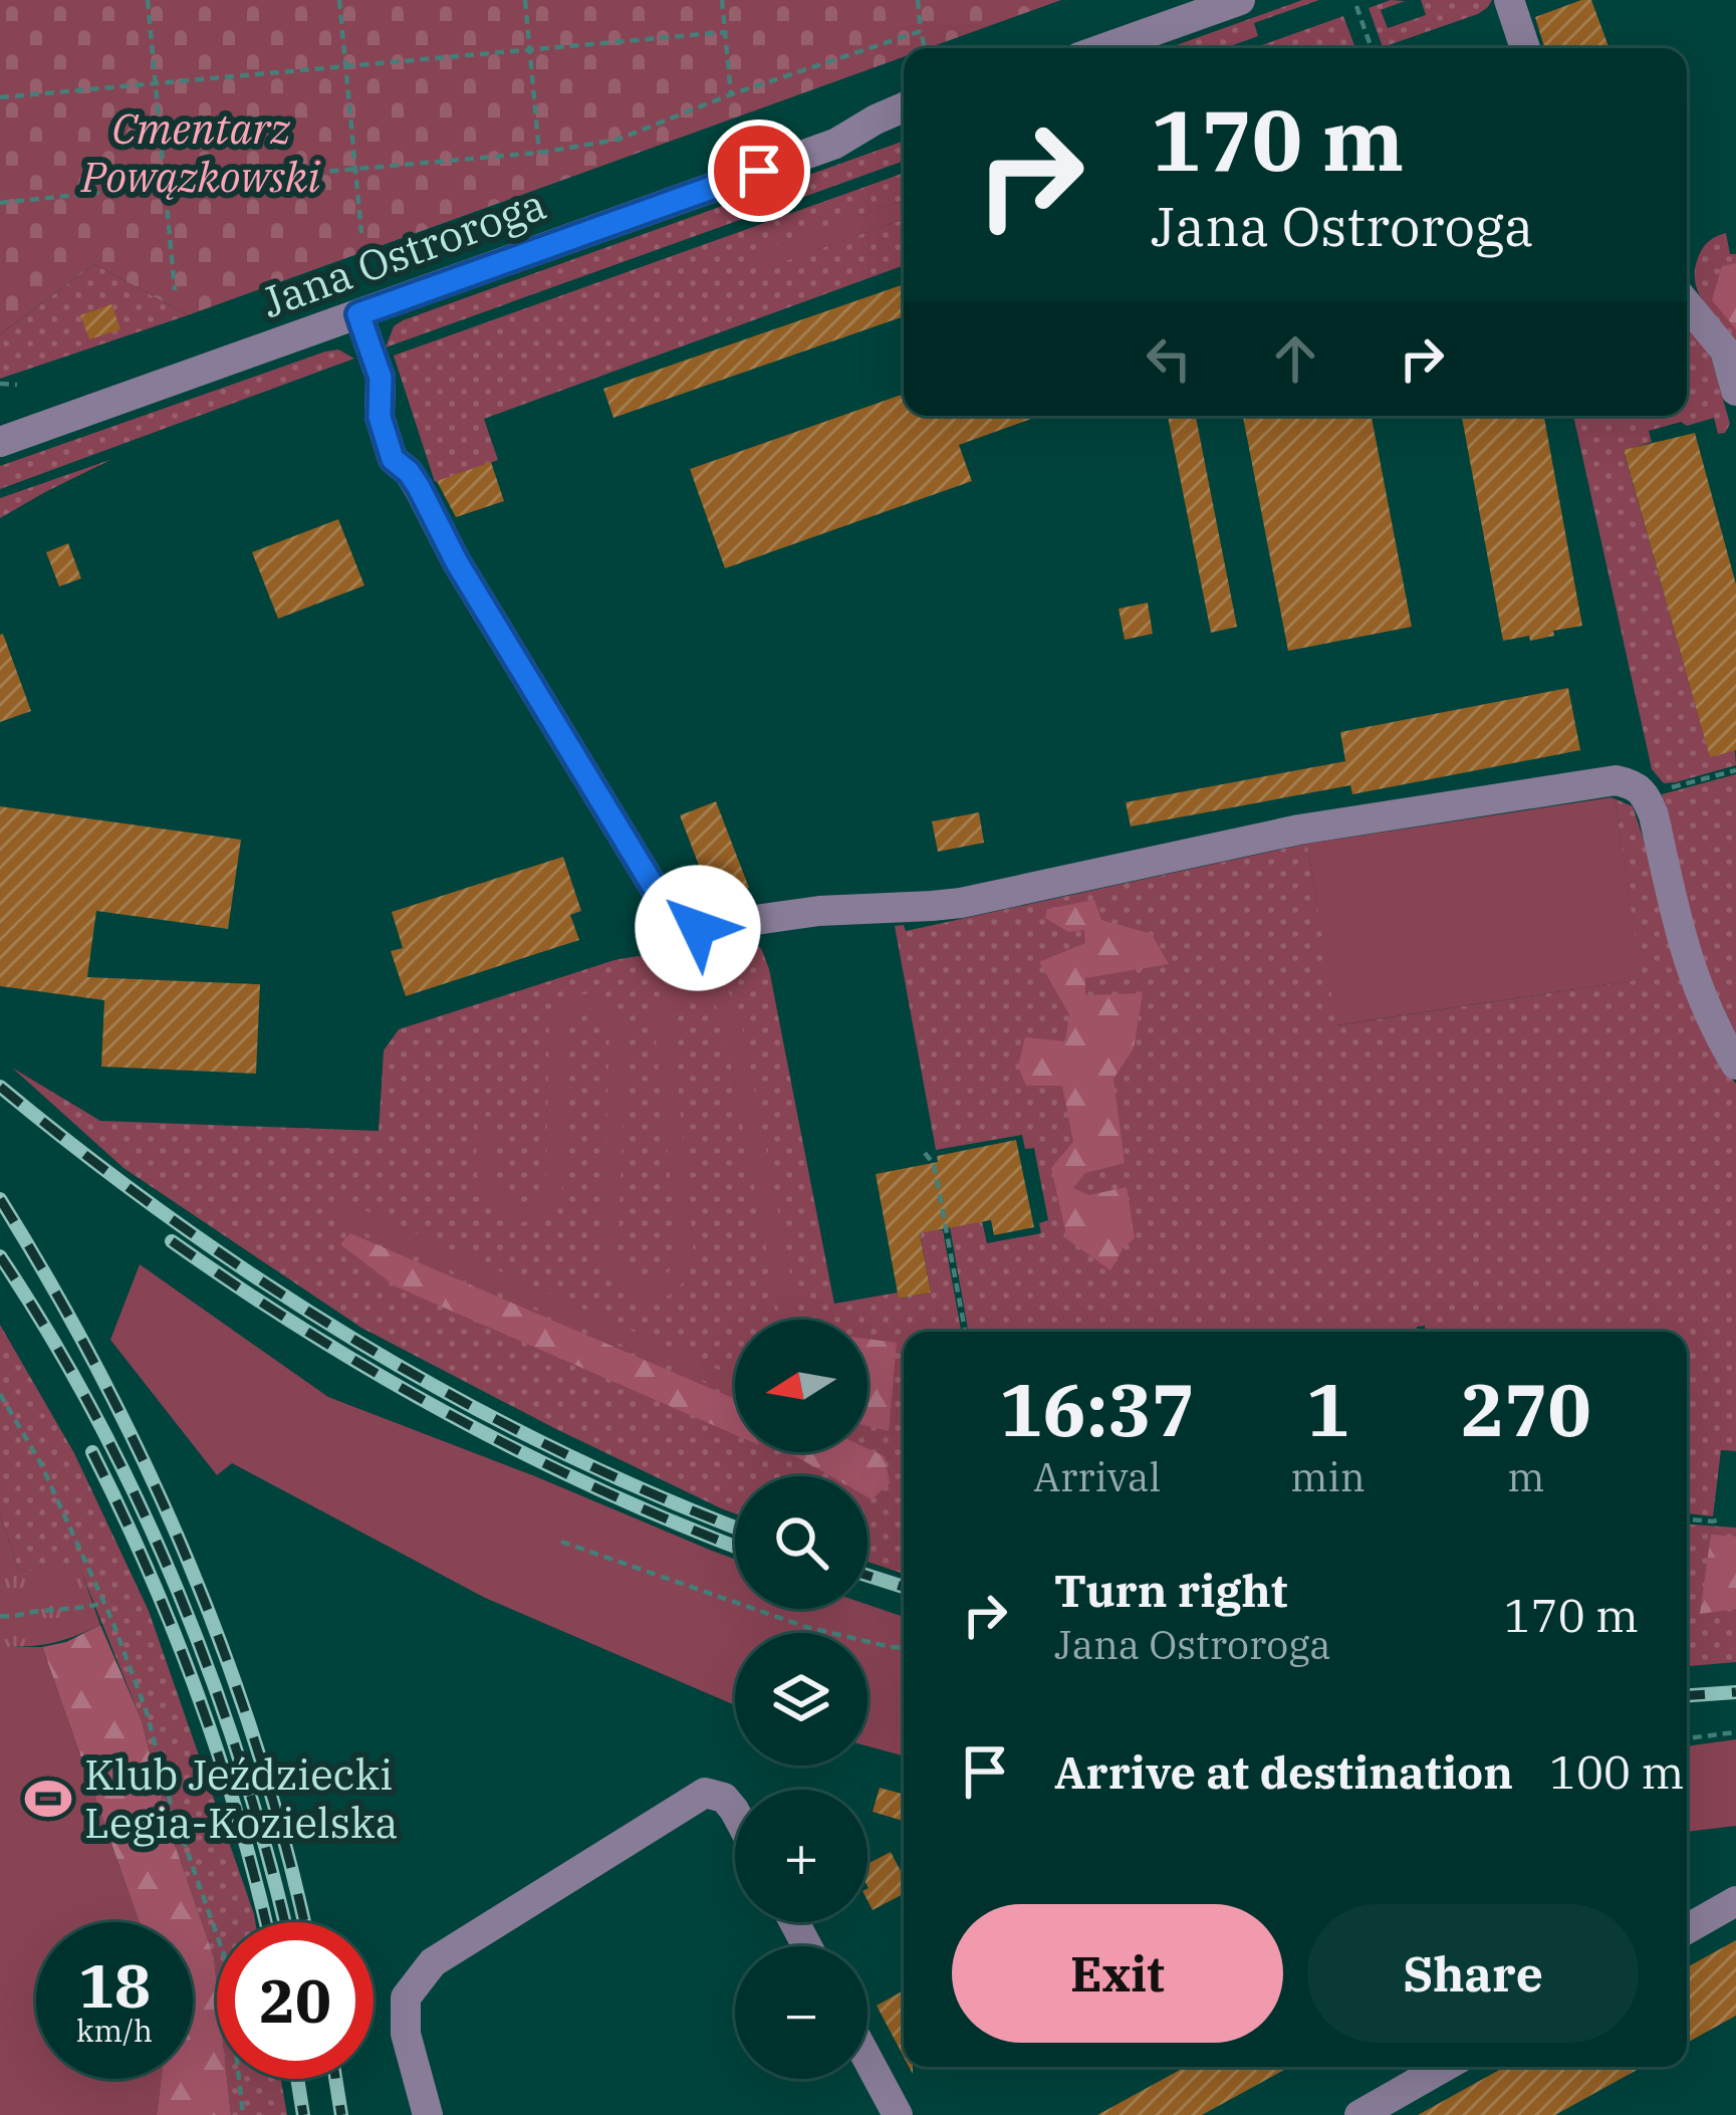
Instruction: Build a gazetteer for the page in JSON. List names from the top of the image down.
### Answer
{
  "streets": {
    "street": ["Jana Ostroroga"]
  },
  "parks": ["Cmentarz Powązkowski"],
  "places": {
    "sports": ["Klub Jeździecki Legia-Kozielska"]
  },
  "north": "left",
  "page": {
    "turn": ["170 m", "Jana Ostroroga"],
    "map_buttons": ["+", "−"],
    "eta": [
      "16:37",
      "Arrival",
      "1",
      "min",
      "270",
      "m"
    ],
    "list": [
      {
        "name": "Turn right",
        "note": "Jana Ostroroga",
        "value": "170 m"
      },
      {
        "name": "Arrive at destination",
        "value": "100 m"
      }
    ],
    "buttons": ["Exit", "Share"],
    "speed": "18 km/h",
    "limit": "20"
  }
}
